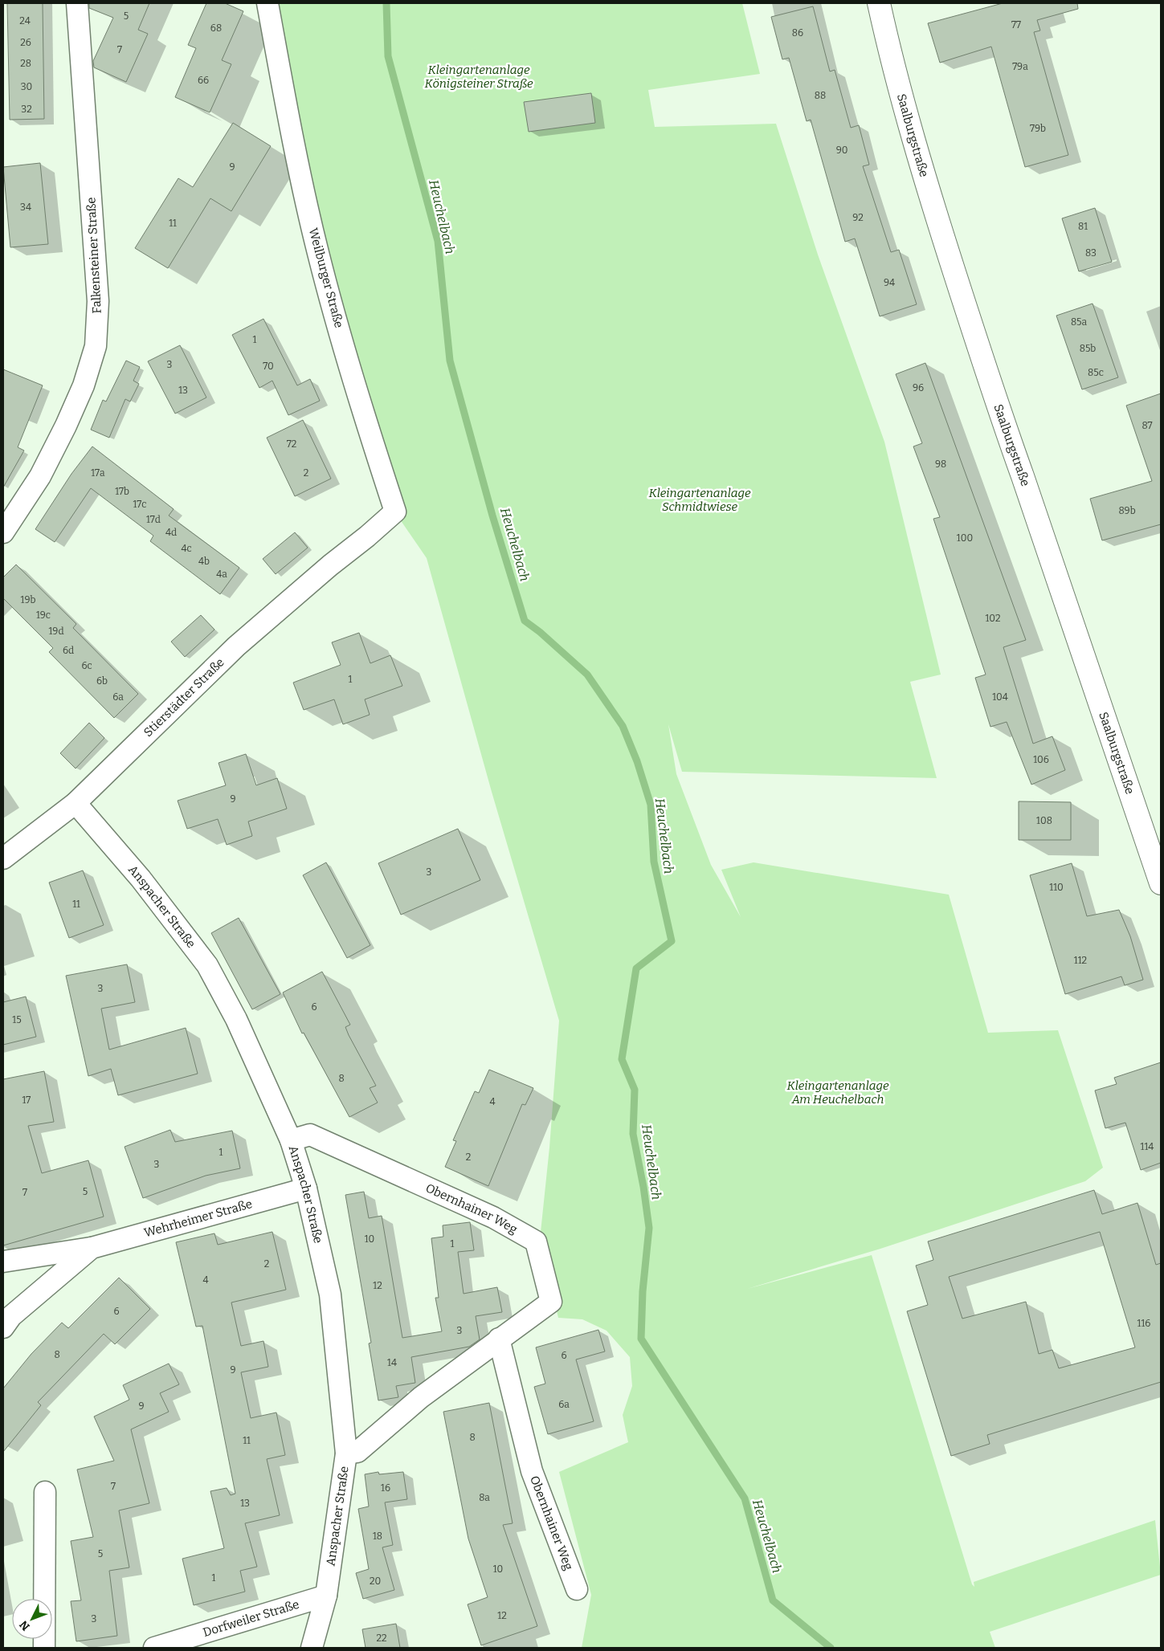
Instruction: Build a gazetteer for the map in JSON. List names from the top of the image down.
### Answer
{
  "streets": {
    "street": [
      "Saalburgstraße",
      "Falkensteiner Straße",
      "Weilburger Straße",
      "Stierstädter Straße",
      "Anspacher Straße",
      "Obernhainer Weg",
      "Wehrheimer Straße",
      "Dorfweiler Straße"
    ]
  },
  "crossings": [
    ["Weilburger Straße", "Stierstädter Straße"],
    ["Stierstädter Straße", "Anspacher Straße"],
    ["Anspacher Straße", "Obernhainer Weg"],
    ["Anspacher Straße", "Wehrheimer Straße"],
    ["Anspacher Straße", "Dorfweiler Straße"]
  ],
  "water": ["Heuchelbach"],
  "parks": ["Kleingartenanlage Königsteiner Straße", "Kleingartenanlage Schmidtwiese", "Kleingartenanlage Am Heuchelbach"],
  "house_numbers": [
    "5",
    "24",
    "77",
    "68",
    "86",
    "26",
    "7",
    "28",
    "79a",
    "66",
    "30",
    "88",
    "32",
    "79b",
    "90",
    "9",
    "34",
    "92",
    "11",
    "81",
    "83",
    "94",
    "85a",
    "1",
    "85b",
    "3",
    "70",
    "85c",
    "96",
    "13",
    "87",
    "72",
    "98",
    "17a",
    "2",
    "17b",
    "17c",
    "89b",
    "17d",
    "4d",
    "100",
    "4c",
    "4b",
    "4a",
    "19b",
    "19c",
    "102",
    "19d",
    "6d",
    "6c",
    "1",
    "6b",
    "6a",
    "104",
    "106",
    "9",
    "108",
    "3",
    "110",
    "11",
    "112",
    "3",
    "6",
    "15",
    "8",
    "17",
    "4",
    "114",
    "1",
    "2",
    "3",
    "5",
    "7",
    "10",
    "1",
    "2",
    "4",
    "12",
    "6",
    "116",
    "3",
    "8",
    "6",
    "14",
    "9",
    "6a",
    "9",
    "8",
    "11",
    "7",
    "16",
    "8a",
    "13",
    "18",
    "5",
    "10",
    "1",
    "20",
    "12",
    "3",
    "22"
  ],
  "north": "bottom left"
}
